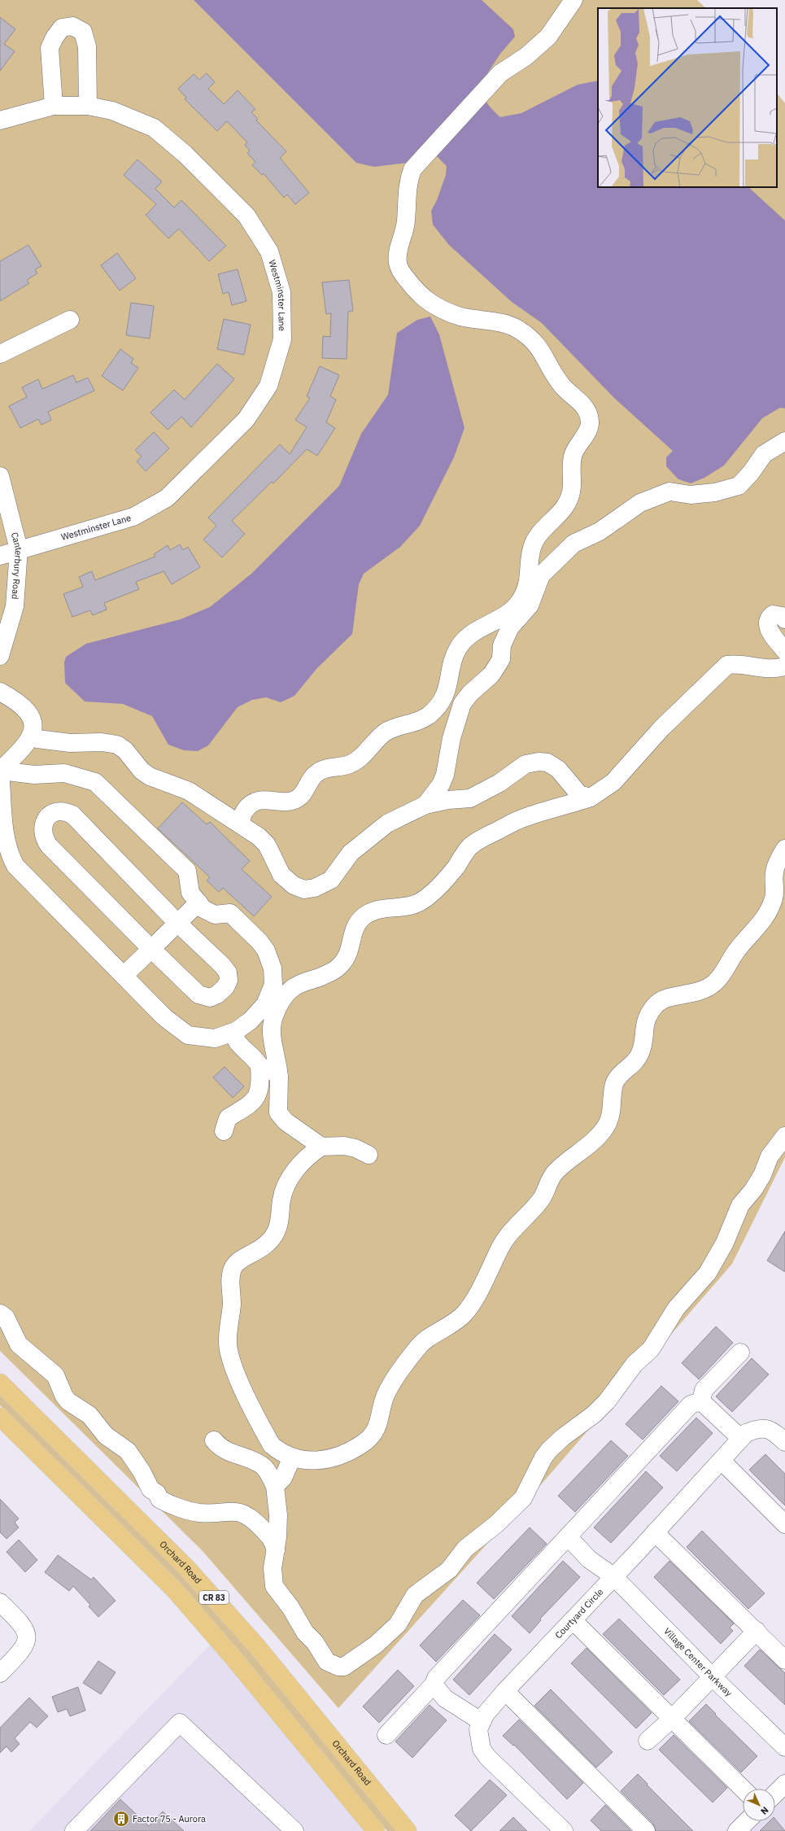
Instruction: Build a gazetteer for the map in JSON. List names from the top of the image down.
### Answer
{
  "streets": {
    "main road": ["Orchard Road", "CR 83"],
    "street": [
      "Westminster Lane",
      "Canterbury Road",
      "Courtyard Circle",
      "Village Center Parkway"
    ]
  },
  "crossings": [
    ["Westminster Lane", "Canterbury Road"],
    ["Courtyard Circle", "Village Center Parkway"]
  ],
  "places": {
    "building": ["Factor 75 - Aurora"]
  },
  "north": "bottom right"
}
